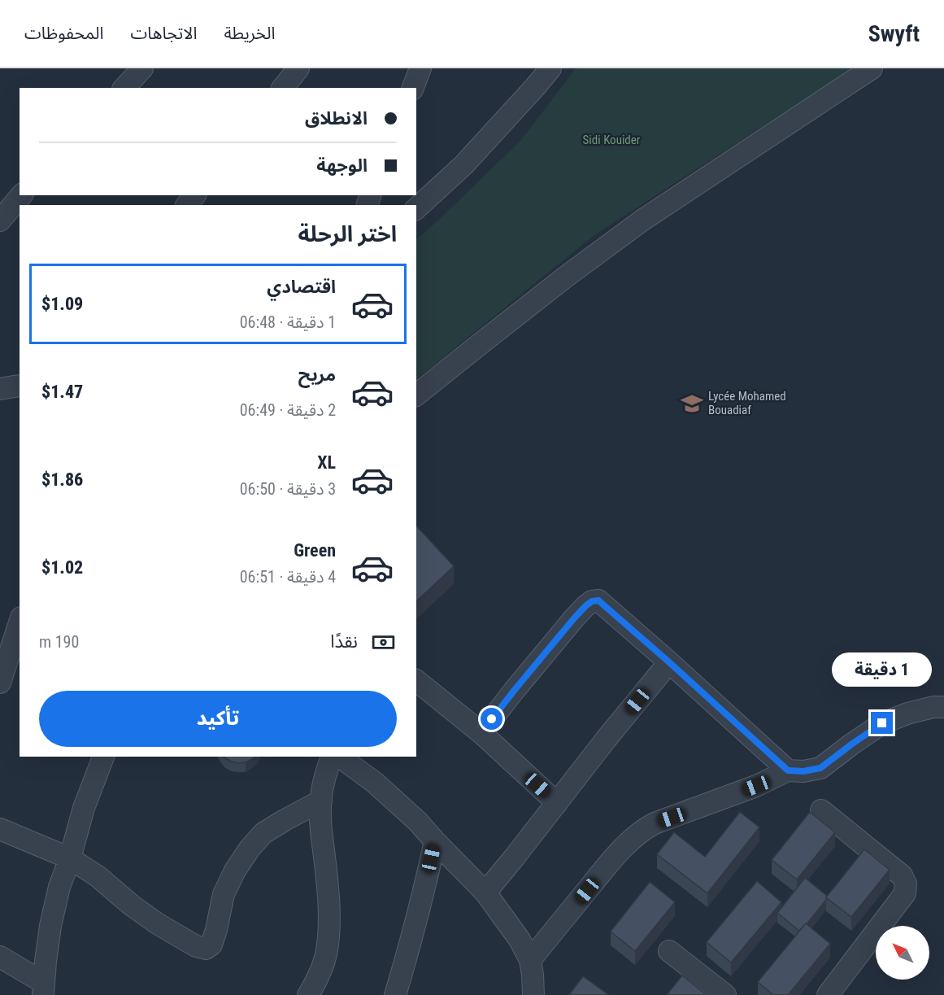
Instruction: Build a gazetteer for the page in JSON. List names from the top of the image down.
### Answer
{
  "parks": ["Sidi Kouider"],
  "places": {
    "school or university": ["Lycée Mohamed Bouadiaf"]
  },
  "north": "top left",
  "page": {
    "header": "Swyft",
    "nav": ["الخريطة", "الاتجاهات", "المحفوظات"],
    "banner": ["الانطلاق", "الوجهة"],
    "heading": "اختر الرحلة",
    "list": [
      {
        "name": "اقتصادي",
        "note": "1 دقيقة · 06:48",
        "value": "$1.09"
      },
      {
        "name": "مريح",
        "note": "2 دقيقة · 06:49",
        "value": "$1.47"
      },
      {
        "name": "XL",
        "note": "3 دقيقة · 06:50",
        "value": "$1.86"
      },
      {
        "name": "Green",
        "note": "4 دقيقة · 06:51",
        "value": "$1.02"
      }
    ],
    "pay": ["نقدًا", "190 m"],
    "bubble": "1 دقيقة",
    "buttons": "تأكيد"
  }
}
